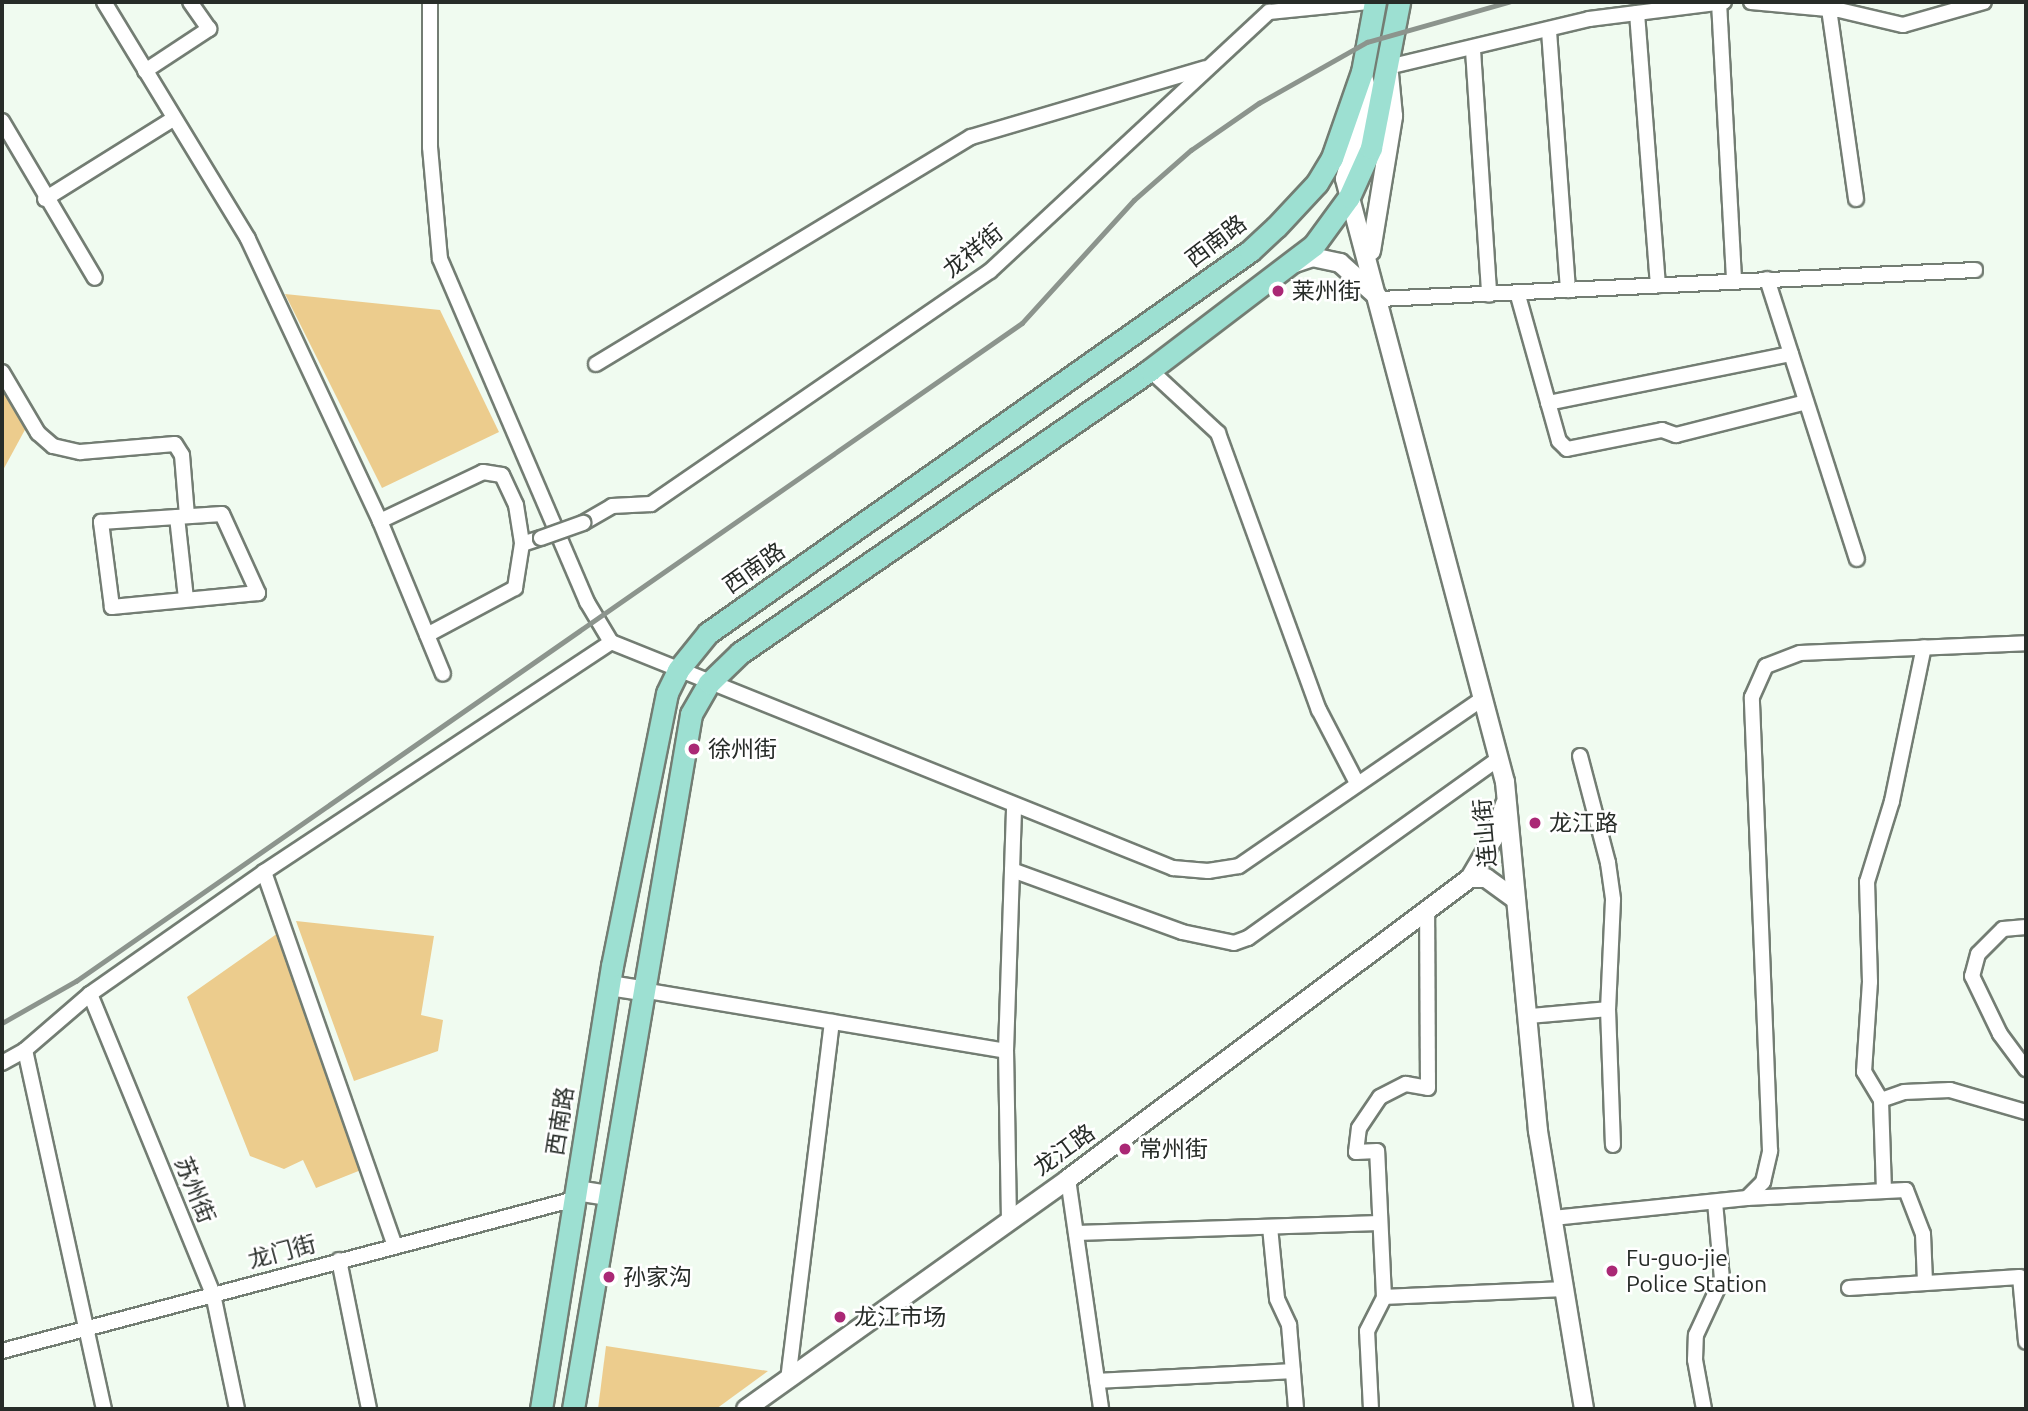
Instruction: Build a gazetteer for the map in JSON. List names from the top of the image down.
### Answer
{
  "streets": {
    "main road": ["西南路"],
    "street": [
      "龙祥街",
      "连山街",
      "龙江路",
      "苏州街",
      "龙门街"
    ]
  },
  "crossings": [
    ["西南路", "连山街"],
    ["西南路", "龙门街"],
    ["连山街", "龙江路"],
    ["苏州街", "龙门街"]
  ],
  "places": [
    "莱州街",
    "徐州街",
    "龙江路",
    "常州街",
    "Fu-guo-jie Police Station",
    "孙家沟",
    "龙江市场"
  ]
}
